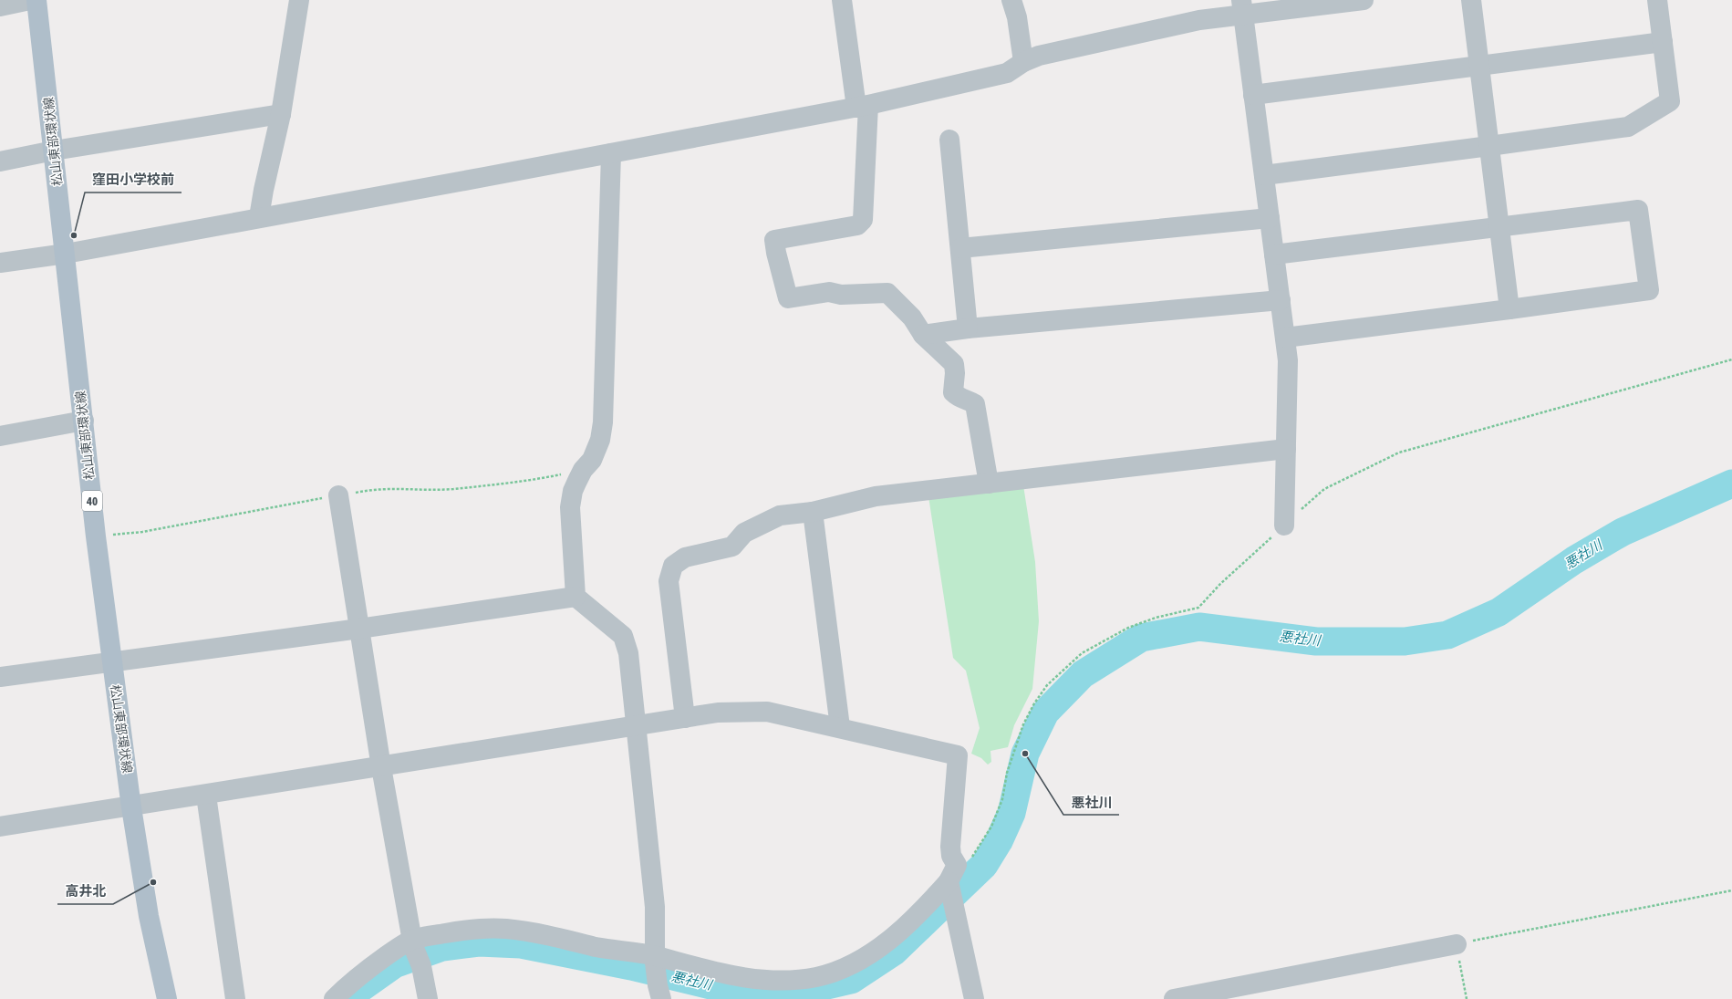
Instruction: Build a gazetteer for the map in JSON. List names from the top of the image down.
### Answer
{
  "streets": {
    "main road": ["松山東部環状線", "40"]
  },
  "water": ["悪社川"],
  "places": ["窪田小学校前", "悪社川", "高井北"]
}
